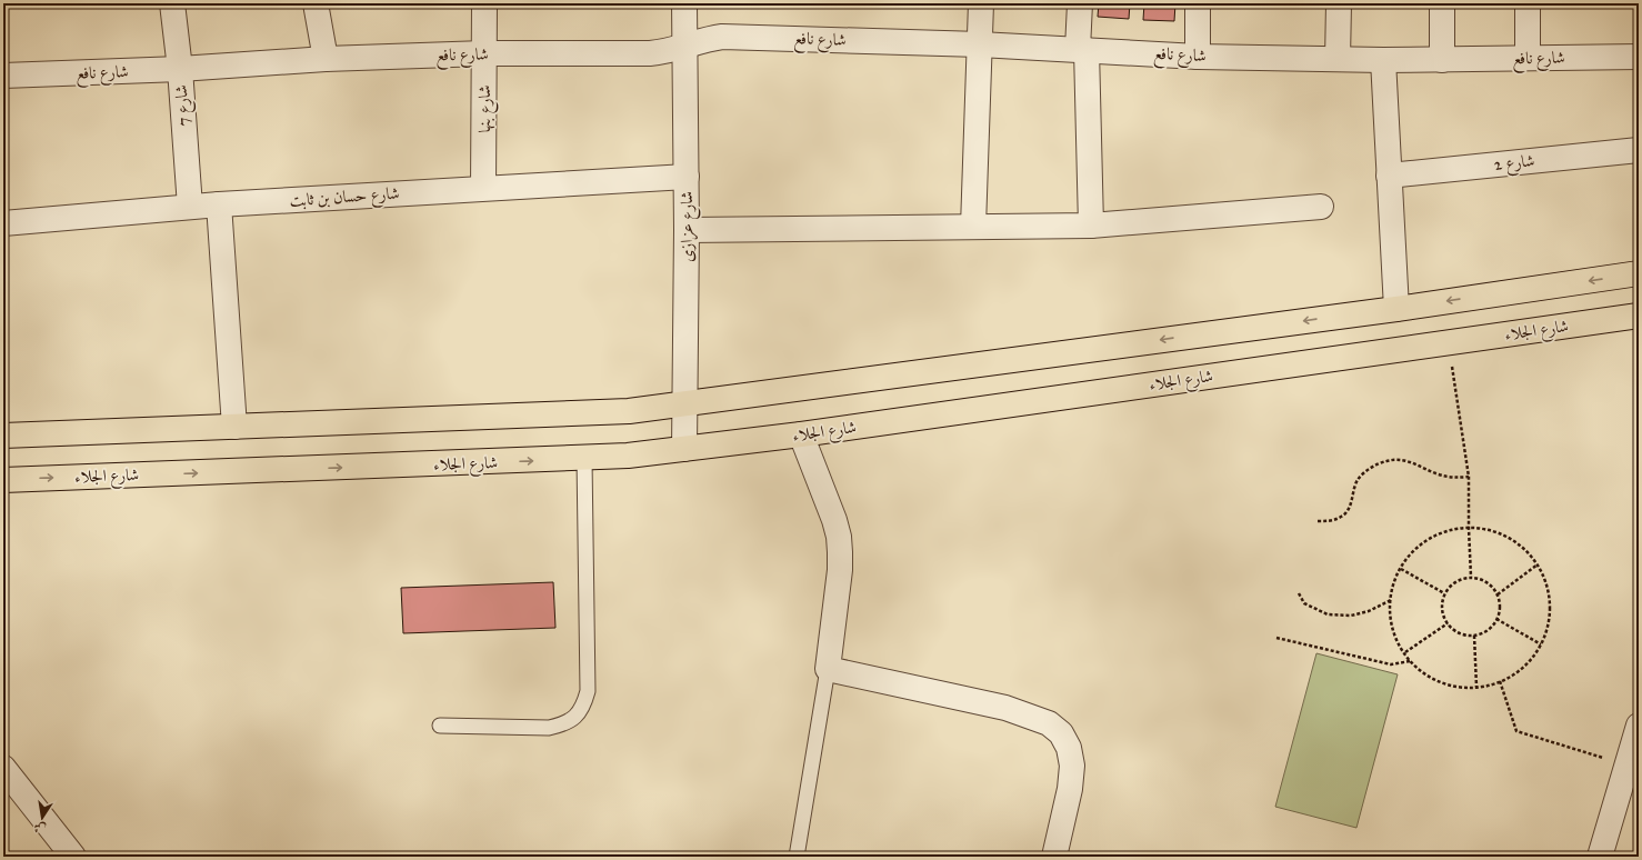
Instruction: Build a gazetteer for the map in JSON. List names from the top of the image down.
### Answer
{
  "streets": {
    "main road": ["شارع الجلاء"],
    "street": [
      "شارع نافع",
      "شارع 7",
      "شارع بنها",
      "شارع 2",
      "شارع حسان بن ثابت",
      "شارع عزازى"
    ]
  },
  "crossings": [
    ["شارع نافع", "شارع 7"],
    ["شارع نافع", "شارع بنها"],
    ["شارع نافع", "شارع عزازى"],
    ["شارع 7", "شارع حسان بن ثابت"],
    ["شارع بنها", "شارع حسان بن ثابت"],
    ["شارع حسان بن ثابت", "شارع عزازى"],
    ["شارع عزازى", "شارع الجلاء"]
  ],
  "north": "bottom"
}
